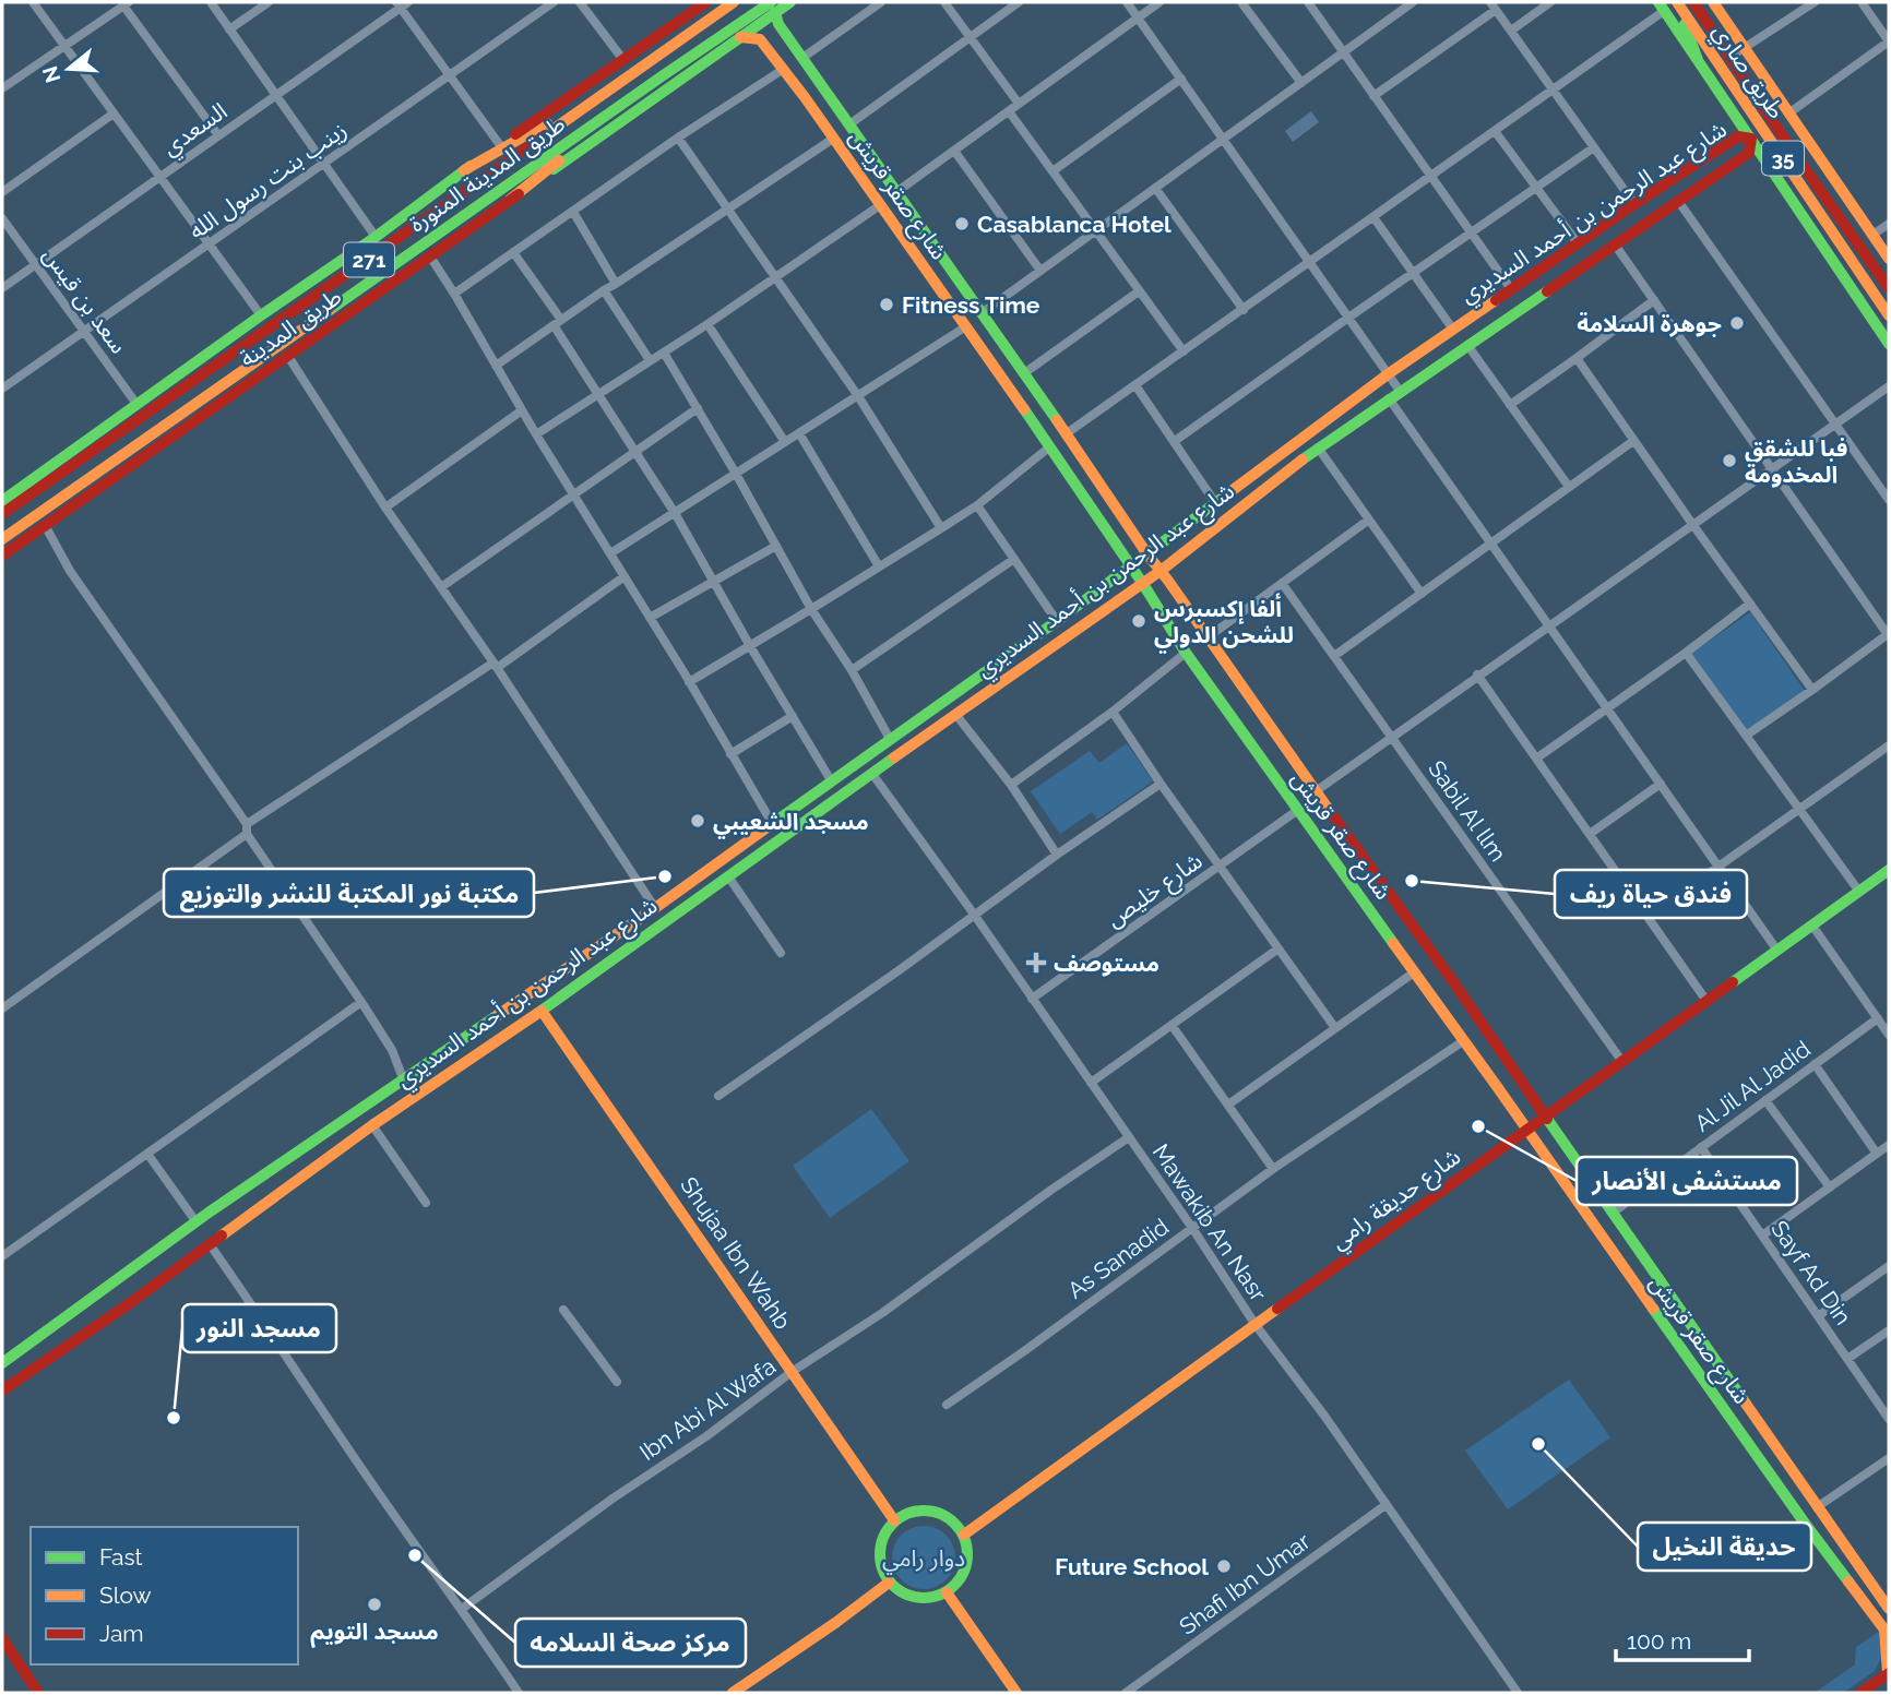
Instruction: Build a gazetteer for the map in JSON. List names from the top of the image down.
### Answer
{
  "streets": {
    "main road": [
      "طريق صاري",
      "35",
      "طريق المدينة المنورة",
      "شارع صقر قريش",
      "شارع عبد الرحمن بن أحمد السديري",
      "271",
      "طريق المدينة",
      "شارع حديقة رامي",
      "Shujaa Ibn Wahb"
    ],
    "street": [
      "السعدي",
      "زينب بنت رسول الله",
      "سعد بن قيس",
      "Sabil Al llm",
      "شارع خليص",
      "Al Jil Al Jadid",
      "Mawakib An Nasr",
      "As Sanadid",
      "Sayf Ad Din",
      "Ibn Abi Al Wafa",
      "Shafi Ibn Umar"
    ]
  },
  "crossings": [
    ["السعدي", "سعد بن قيس"],
    ["طريق المدينة المنورة", "شارع صقر قريش"],
    ["طريق المدينة المنورة", "طريق المدينة"],
    ["زينب بنت رسول الله", "سعد بن قيس"],
    ["شارع صقر قريش", "شارع عبد الرحمن بن أحمد السديري"],
    ["شارع صقر قريش", "طريق المدينة"],
    ["شارع صقر قريش", "شارع خليص"],
    ["شارع صقر قريش", "Al Jil Al Jadid"],
    ["شارع صقر قريش", "شارع حديقة رامي"],
    ["شارع صقر قريش", "As Sanadid"],
    ["شارع عبد الرحمن بن أحمد السديري", "Mawakib An Nasr"],
    ["شارع عبد الرحمن بن أحمد السديري", "Shujaa Ibn Wahb"],
    ["سعد بن قيس", "طريق المدينة"],
    ["Sabil Al llm", "شارع حديقة رامي"],
    ["شارع خليص", "Mawakib An Nasr"],
    ["Al Jil Al Jadid", "Sayf Ad Din"],
    ["شارع حديقة رامي", "Mawakib An Nasr"],
    ["شارع حديقة رامي", "Shujaa Ibn Wahb"],
    ["Mawakib An Nasr", "As Sanadid"],
    ["Mawakib An Nasr", "Ibn Abi Al Wafa"],
    ["Mawakib An Nasr", "Shafi Ibn Umar"],
    ["Shujaa Ibn Wahb", "Ibn Abi Al Wafa"]
  ],
  "parks": ["دوار رامي"],
  "places": {
    "other": [
      "Casablanca Hotel",
      "Fitness Time",
      "جوهرة السلامة",
      "فبا للشقق المخدومة",
      "ألفا إكسبرس للشحن الدولي",
      "مسجد الشعيبي",
      "مكتبة نور المكتبة للنشر والتوزيع",
      "فندق حياة ريف",
      "مستشفى الأنصار",
      "مسجد النور",
      "حديقة النخيل",
      "مركز صحة السلامه",
      "Future School",
      "مسجد التويم"
    ],
    "health": ["مستوصف"]
  },
  "legend": ["Fast", "Slow", "Jam"],
  "scale_bar": "100 m",
  "north": "left"
}
